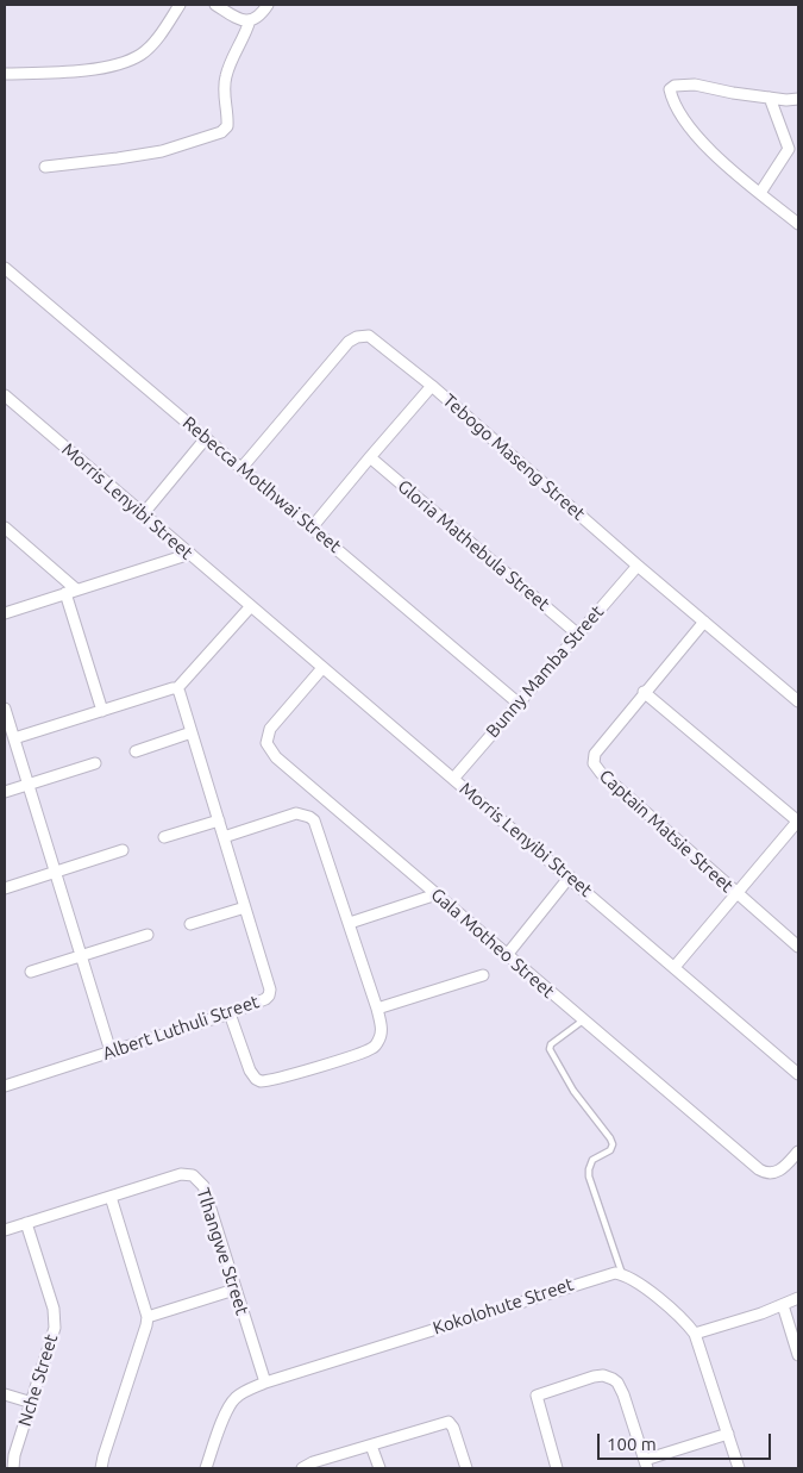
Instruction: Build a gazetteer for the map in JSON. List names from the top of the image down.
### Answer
{
  "streets": {
    "street": [
      "Tebogo Maseng Street",
      "Rebecca Motlhwai Street",
      "Morris Lenyibi Street",
      "Gloria Mathebula Street",
      "Bunny Mamba Street",
      "Captain Matsie Street",
      "Gala Motheo Street",
      "Albert Luthuli Street",
      "Tlhangwe Street",
      "Kokolohute Street",
      "Nche Street"
    ]
  },
  "crossings": [
    ["Tebogo Maseng Street", "Rebecca Motlhwai Street"],
    ["Tebogo Maseng Street", "Bunny Mamba Street"],
    ["Tebogo Maseng Street", "Captain Matsie Street"],
    ["Rebecca Motlhwai Street", "Bunny Mamba Street"],
    ["Morris Lenyibi Street", "Bunny Mamba Street"],
    ["Morris Lenyibi Street", "Gala Motheo Street"],
    ["Gloria Mathebula Street", "Bunny Mamba Street"],
    ["Tlhangwe Street", "Kokolohute Street"],
    ["Tlhangwe Street", "Nche Street"]
  ],
  "scale_bar": "100 m"
}
